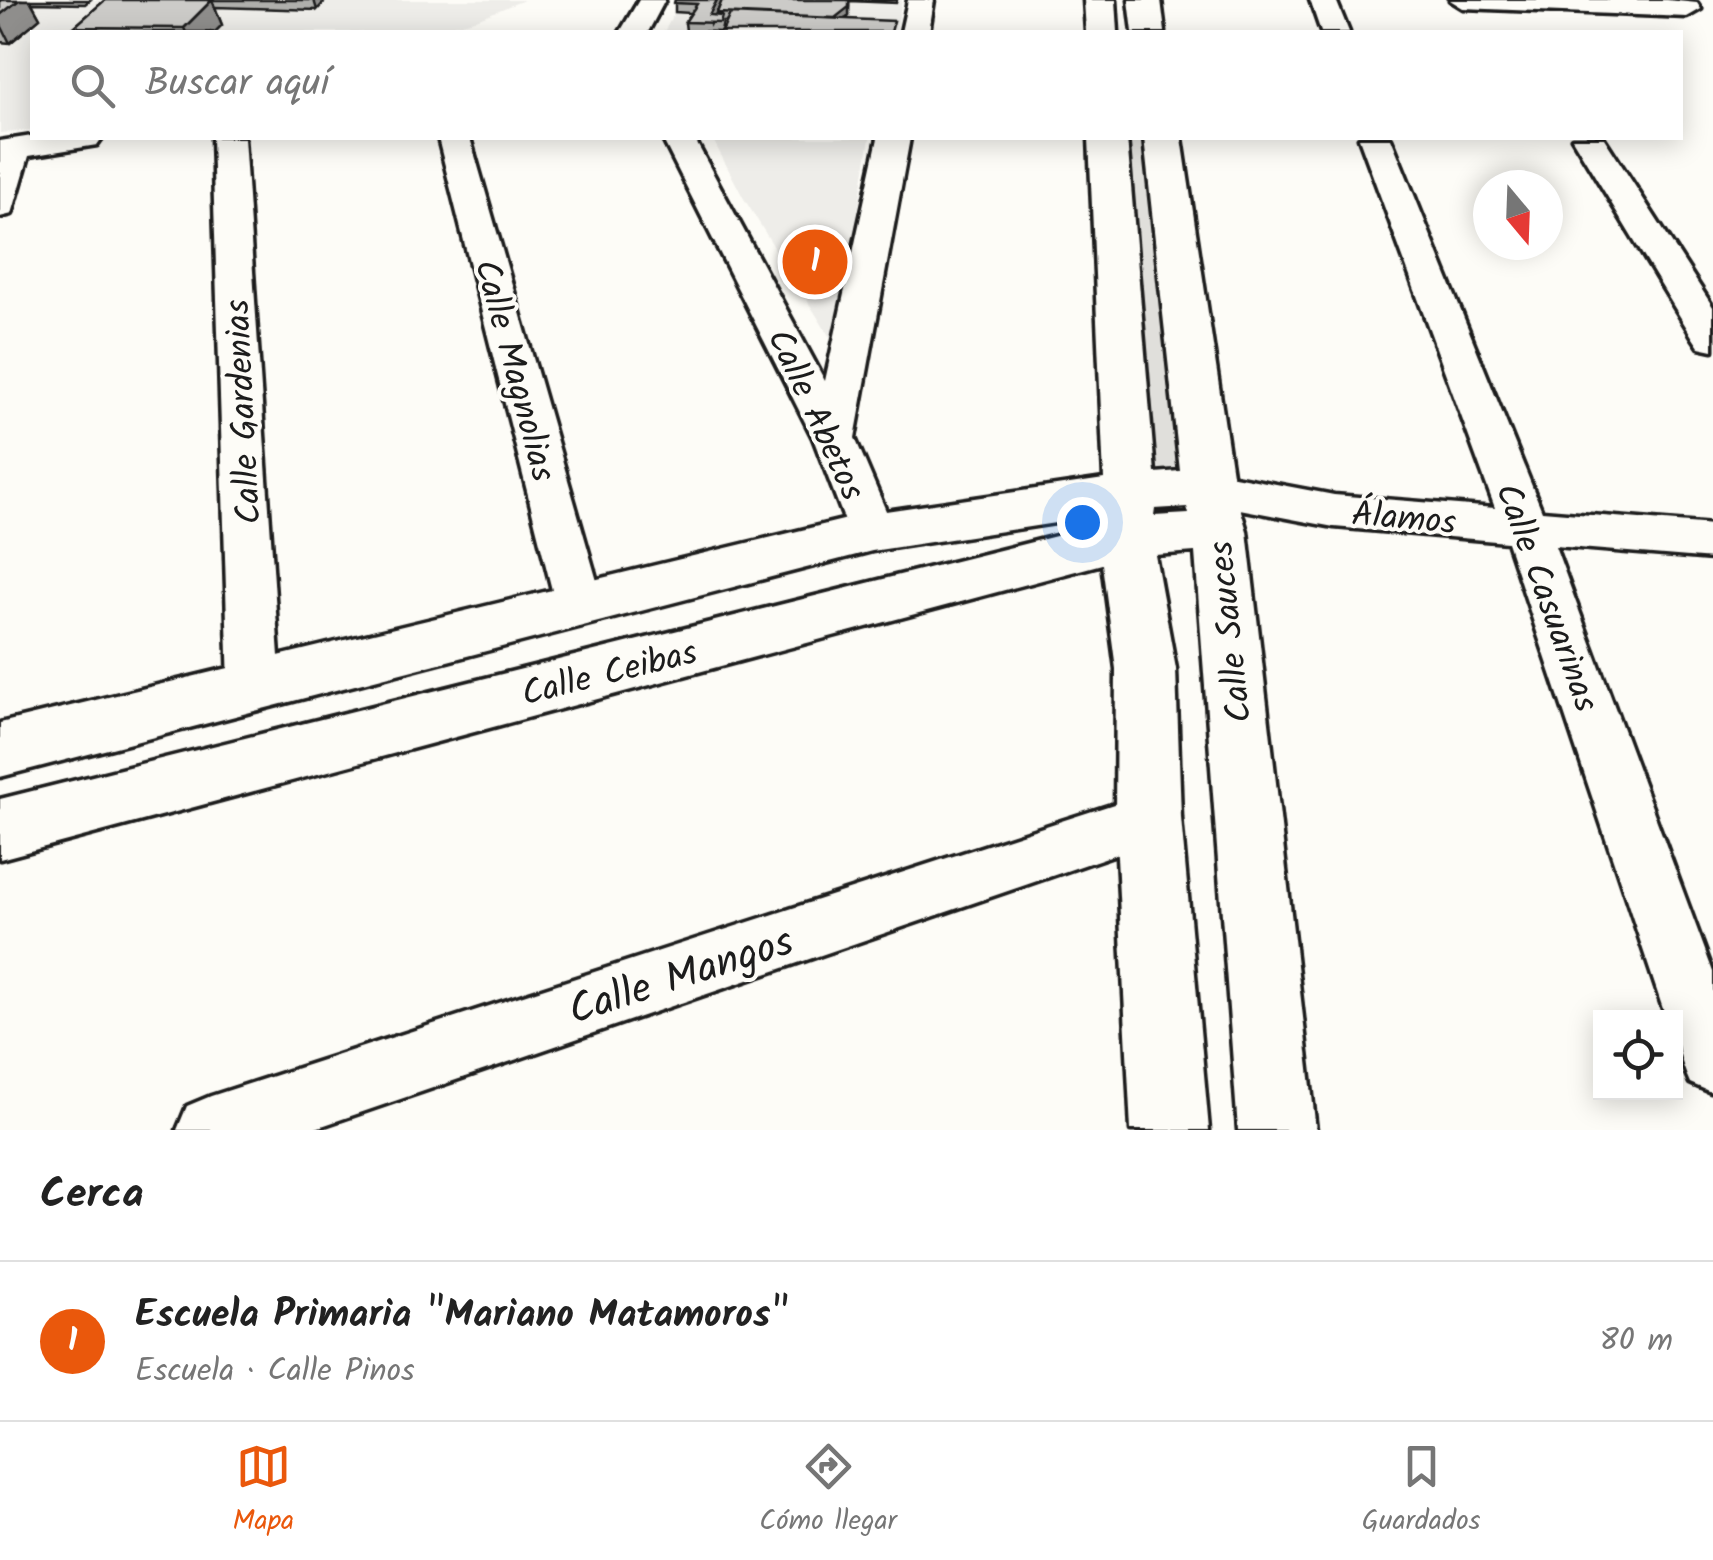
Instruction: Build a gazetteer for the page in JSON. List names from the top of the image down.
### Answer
{
  "streets": {
    "street": [
      "Calle Magnolias",
      "Calle Gardenias",
      "Calle Abetos",
      "Álamos",
      "Calle Casuarinas",
      "Calle Sauces",
      "Calle Ceibas",
      "Calle Mangos"
    ]
  },
  "crossings": [
    ["Calle Magnolias", "Calle Ceibas"],
    ["Calle Gardenias", "Calle Ceibas"],
    ["Calle Abetos", "Calle Ceibas"],
    ["Álamos", "Calle Casuarinas"],
    ["Álamos", "Calle Sauces"],
    ["Álamos", "Calle Ceibas"],
    ["Calle Sauces", "Calle Ceibas"]
  ],
  "north": "bottom",
  "page": {
    "search": "Buscar aquí",
    "pins": "1",
    "heading": "Cerca",
    "list": [
      {
        "mark": "1",
        "name": "Escuela Primaria \"Mariano Matamoros\"",
        "note": "Escuela · Calle Pinos",
        "value": "80 m"
      }
    ],
    "nav": ["Mapa", "Cómo llegar", "Guardados"]
  }
}
